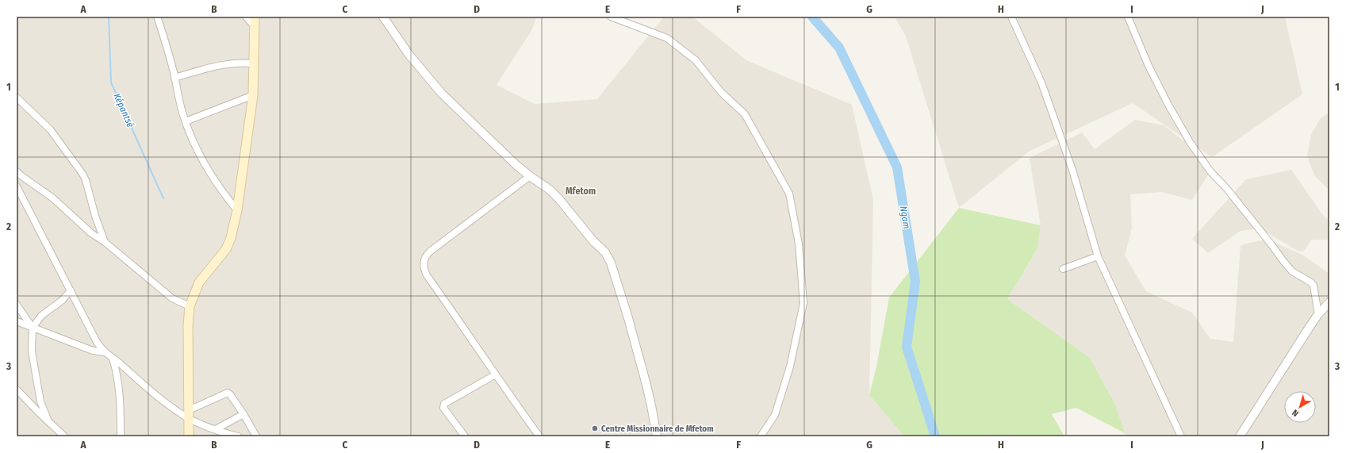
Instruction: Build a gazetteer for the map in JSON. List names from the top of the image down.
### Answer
{
  "districts": ["Mfetom"],
  "water": ["Képantsé", "Ngam"],
  "places": ["Centre Missionnaire de Mfetom"],
  "north": "bottom left",
  "grid": {
    "columns": [
      "A",
      "B",
      "C",
      "D",
      "E",
      "F",
      "G",
      "H",
      "I",
      "J"
    ],
    "rows": ["1", "2", "3"]
  }
}
